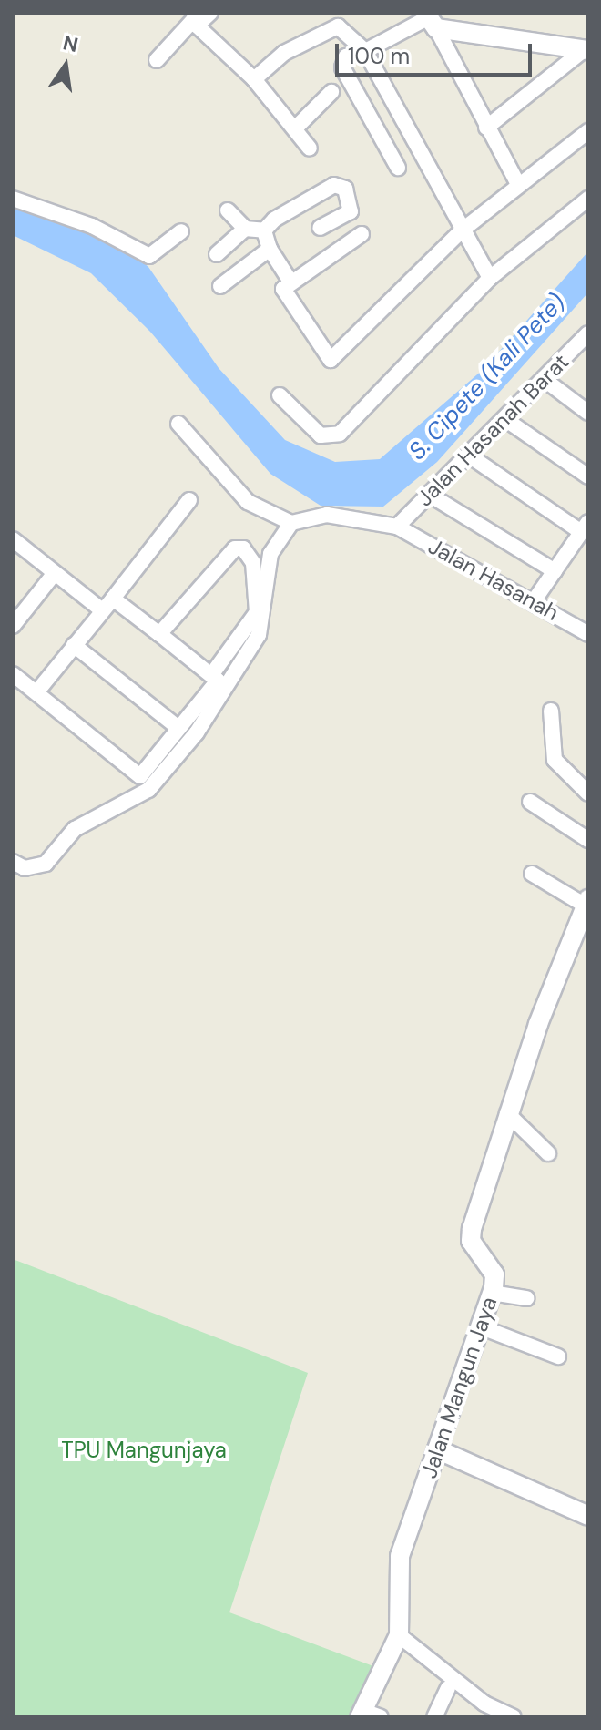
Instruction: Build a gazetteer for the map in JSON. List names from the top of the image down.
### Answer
{
  "streets": {
    "street": ["Jalan Hasanah Barat", "Jalan Hasanah", "Jalan Mangun Jaya"]
  },
  "crossings": [
    ["Jalan Hasanah Barat", "Jalan Hasanah"]
  ],
  "water": ["S. Cipete (Kali Pete)"],
  "parks": ["TPU Mangunjaya"],
  "scale_bar": "100 m",
  "north": "top"
}
